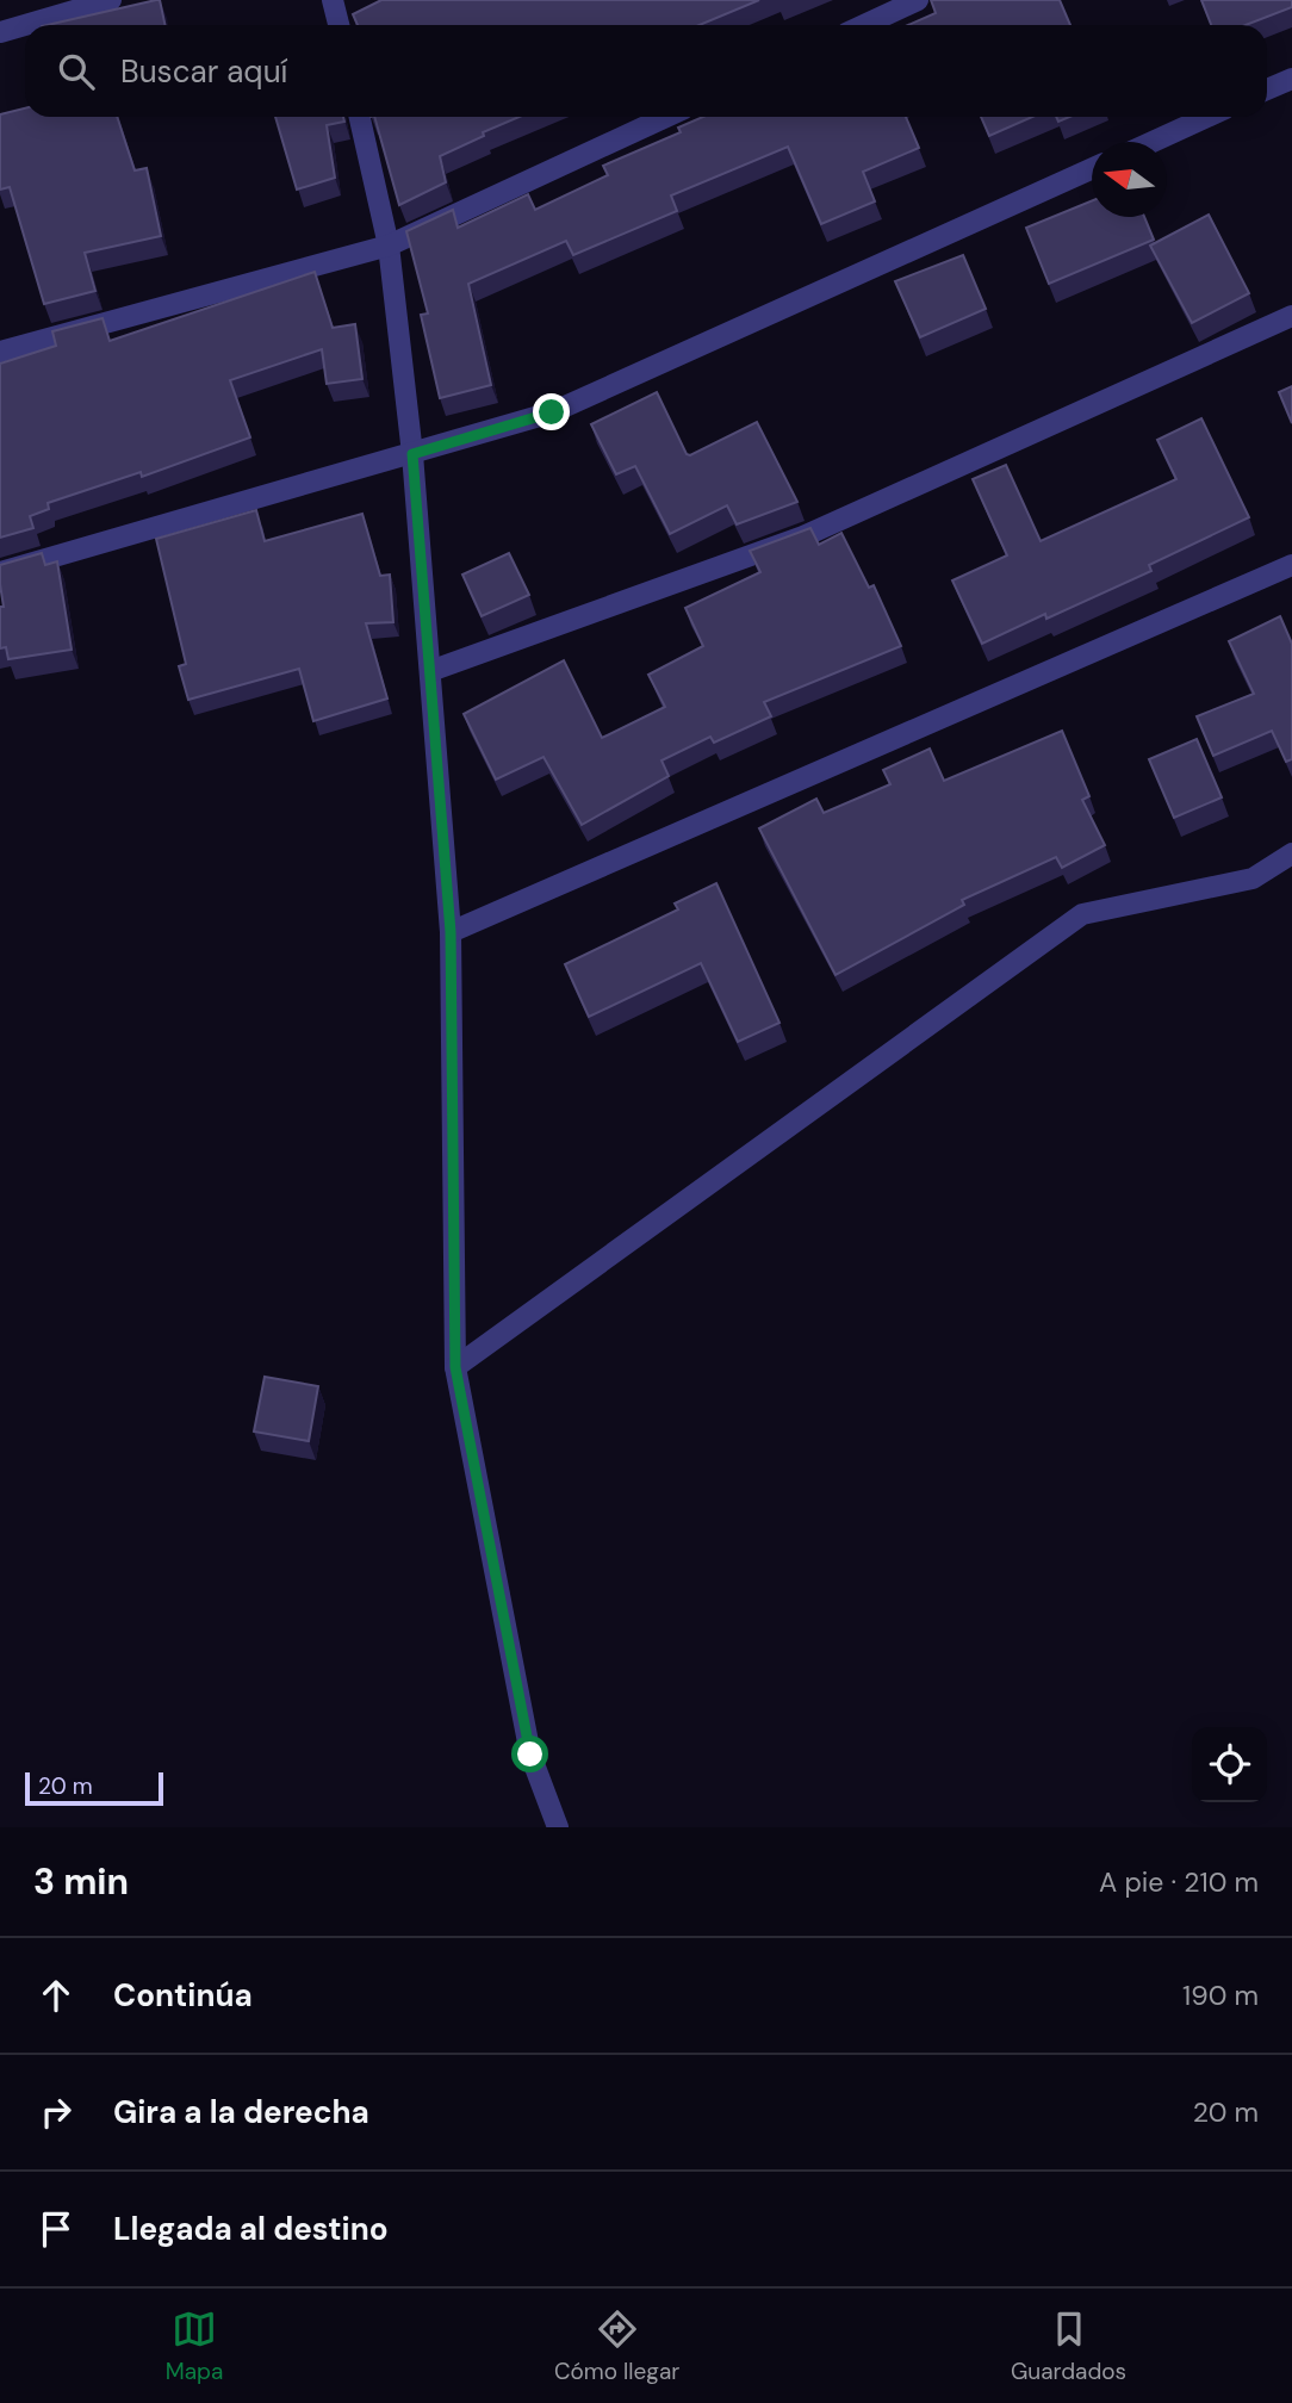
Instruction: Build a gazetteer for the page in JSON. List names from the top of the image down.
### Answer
{
  "scale_bar": "20 m",
  "north": "left",
  "page": {
    "search": "Buscar aquí",
    "scale": "20 m",
    "heading": ["3 min", "A pie · 210 m"],
    "list": [
      ["Continúa", "190 m"],
      ["Gira a la derecha", "20 m"],
      "Llegada al destino"
    ],
    "nav": ["Mapa", "Cómo llegar", "Guardados"]
  }
}
